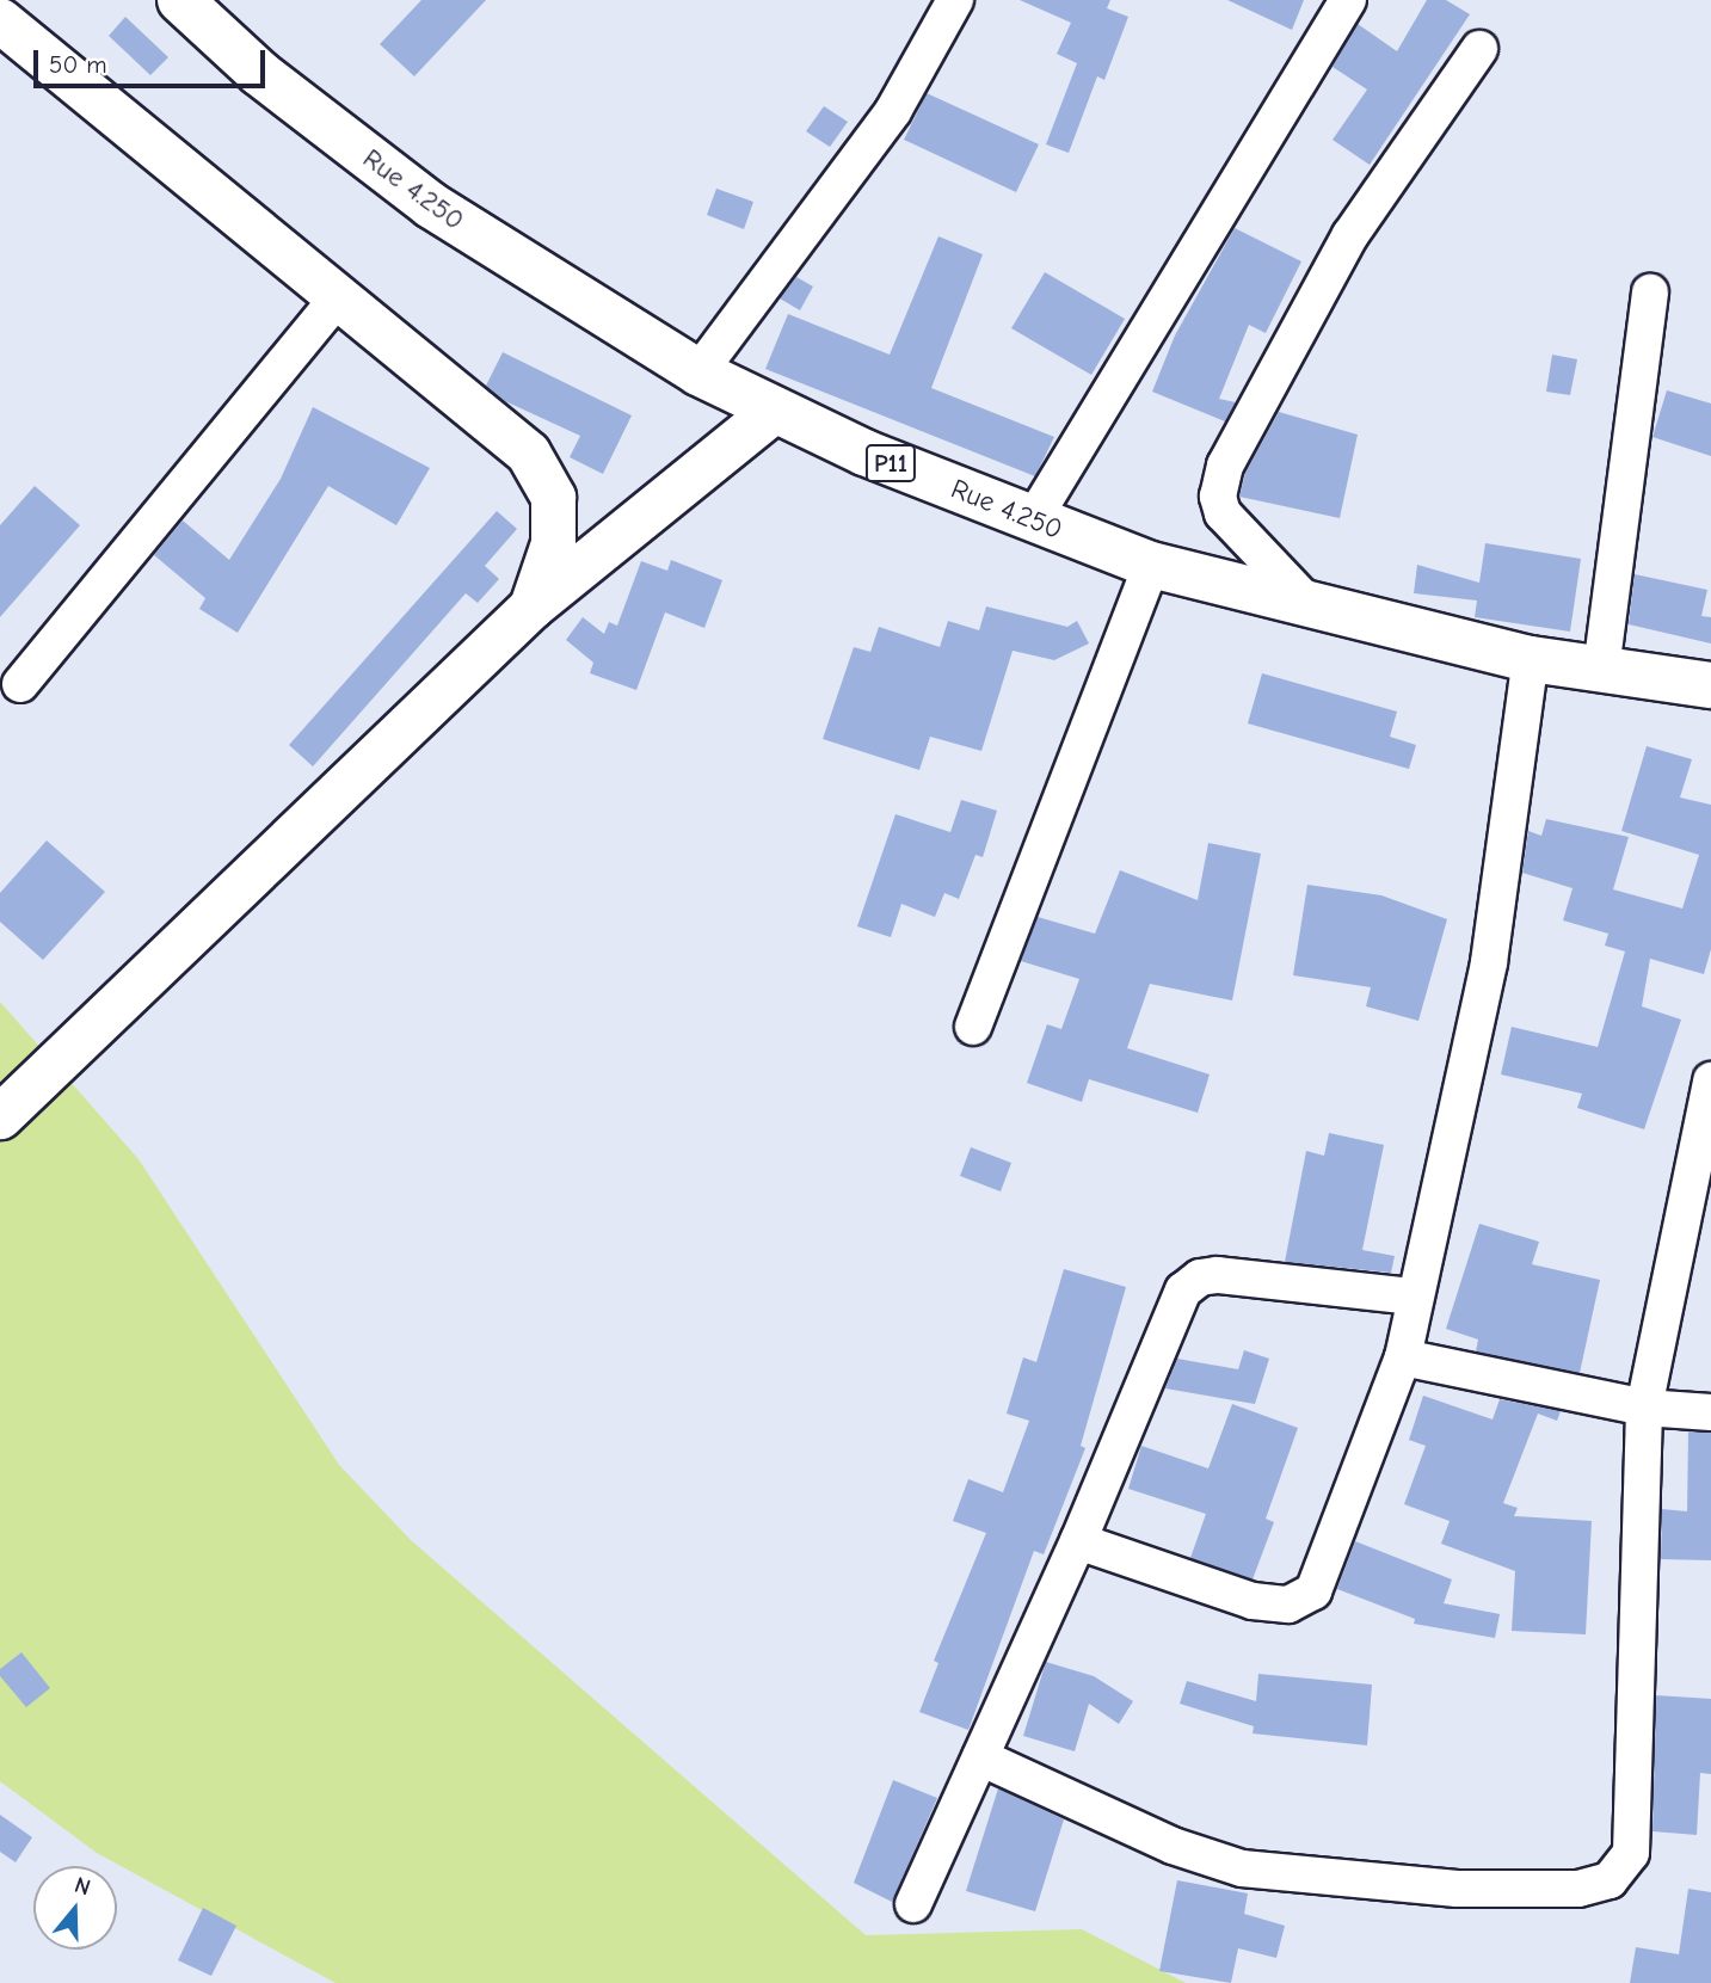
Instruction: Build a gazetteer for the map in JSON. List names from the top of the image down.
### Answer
{
  "streets": {
    "main road": ["Rue 4.250", "P11"]
  },
  "scale_bar": "50 m",
  "north": "top"
}
